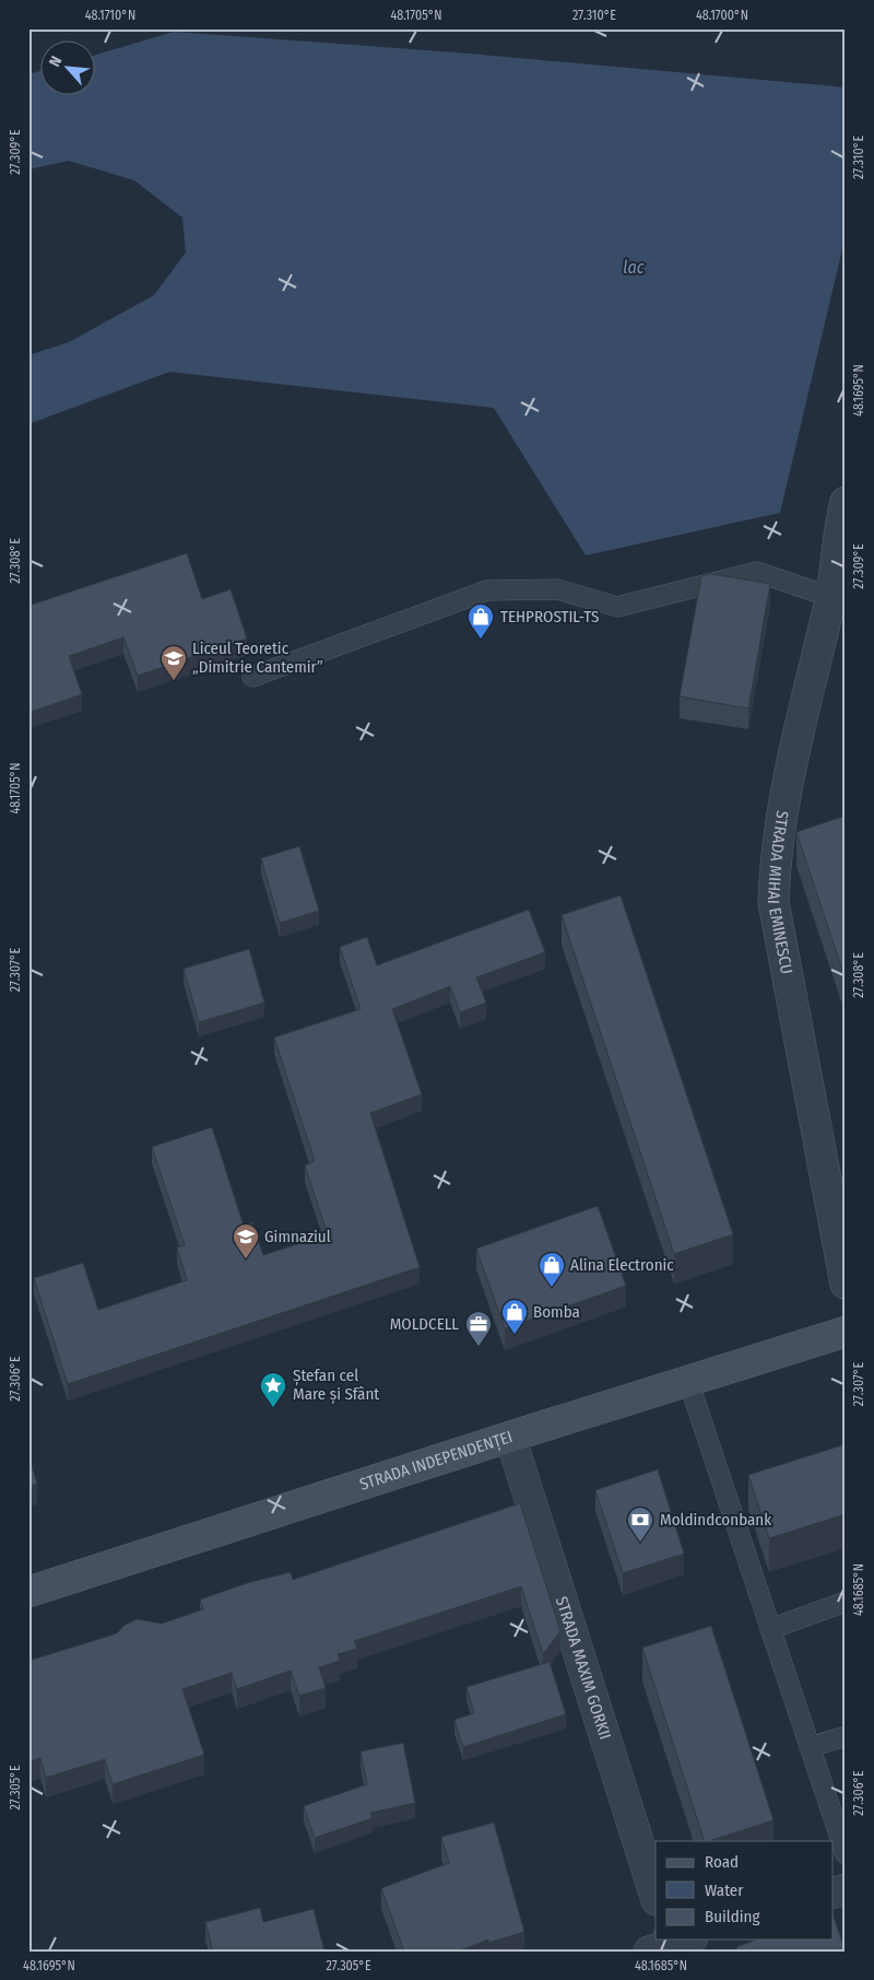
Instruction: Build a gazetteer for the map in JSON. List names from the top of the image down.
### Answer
{
  "streets": {
    "main road": ["STRADA INDEPENDENȚEI"],
    "street": ["STRADA MIHAI EMINESCU", "STRADA MAXIM GORKII"]
  },
  "crossings": [
    ["STRADA INDEPENDENȚEI", "STRADA MAXIM GORKII"]
  ],
  "water": ["lac"],
  "places": {
    "shop": ["TEHPROSTIL-TS", "Alina Electronic", "Bomba"],
    "school or university": ["Liceul Teoretic „Dimitrie Cantemir”", "Gimnaziul"],
    "office": ["MOLDCELL"],
    "place": ["Ștefan cel Mare și Sfânt"],
    "bank": ["Moldindconbank"]
  },
  "legend": ["Road", "Water", "Building"],
  "north": "top left",
  "coordinates": [
    "48.1710°N",
    "48.1705°N",
    "27.310°E",
    "48.1700°N",
    "27.309°E",
    "48.1695°N",
    "27.308°E",
    "27.307°E",
    "27.306°E",
    "48.1685°N",
    "27.305°E"
  ]
}
